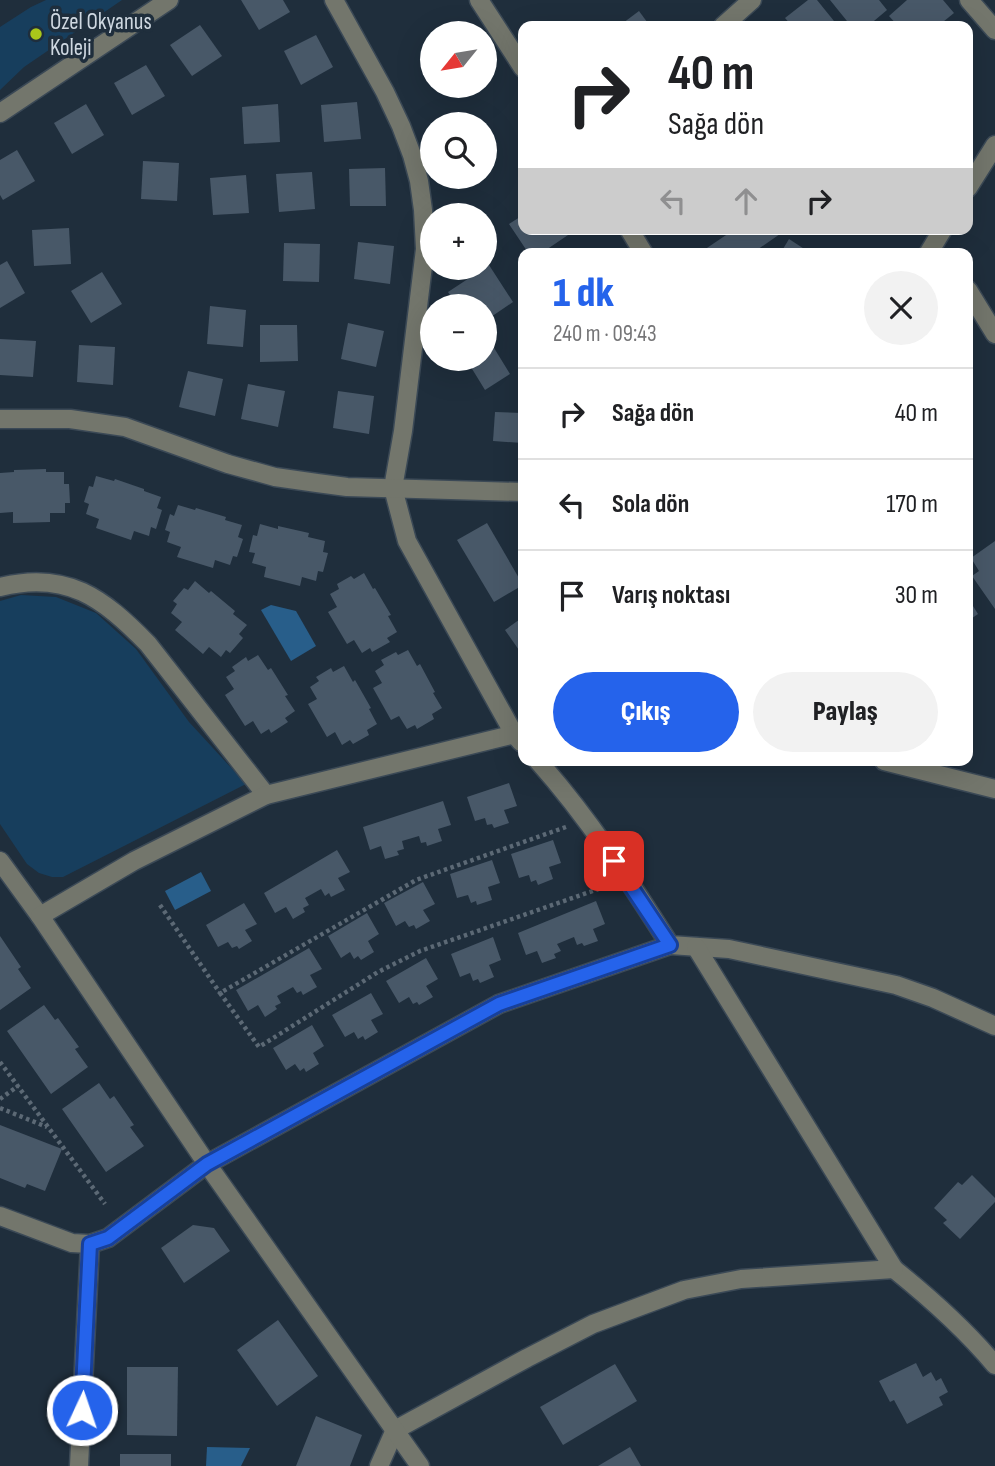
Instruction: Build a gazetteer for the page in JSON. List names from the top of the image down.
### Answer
{
  "places": ["Özel Okyanus Koleji"],
  "north": "bottom left",
  "page": {
    "map_buttons": ["+", "−"],
    "turn": ["40 m", "Sağa dön"],
    "heading": ["1 dk", "240 m · 09:43"],
    "list": [
      {
        "name": "Sağa dön",
        "value": "40 m"
      },
      {
        "name": "Sola dön",
        "value": "170 m"
      },
      {
        "name": "Varış noktası",
        "value": "30 m"
      }
    ],
    "buttons": ["Çıkış", "Paylaş"]
  }
}
